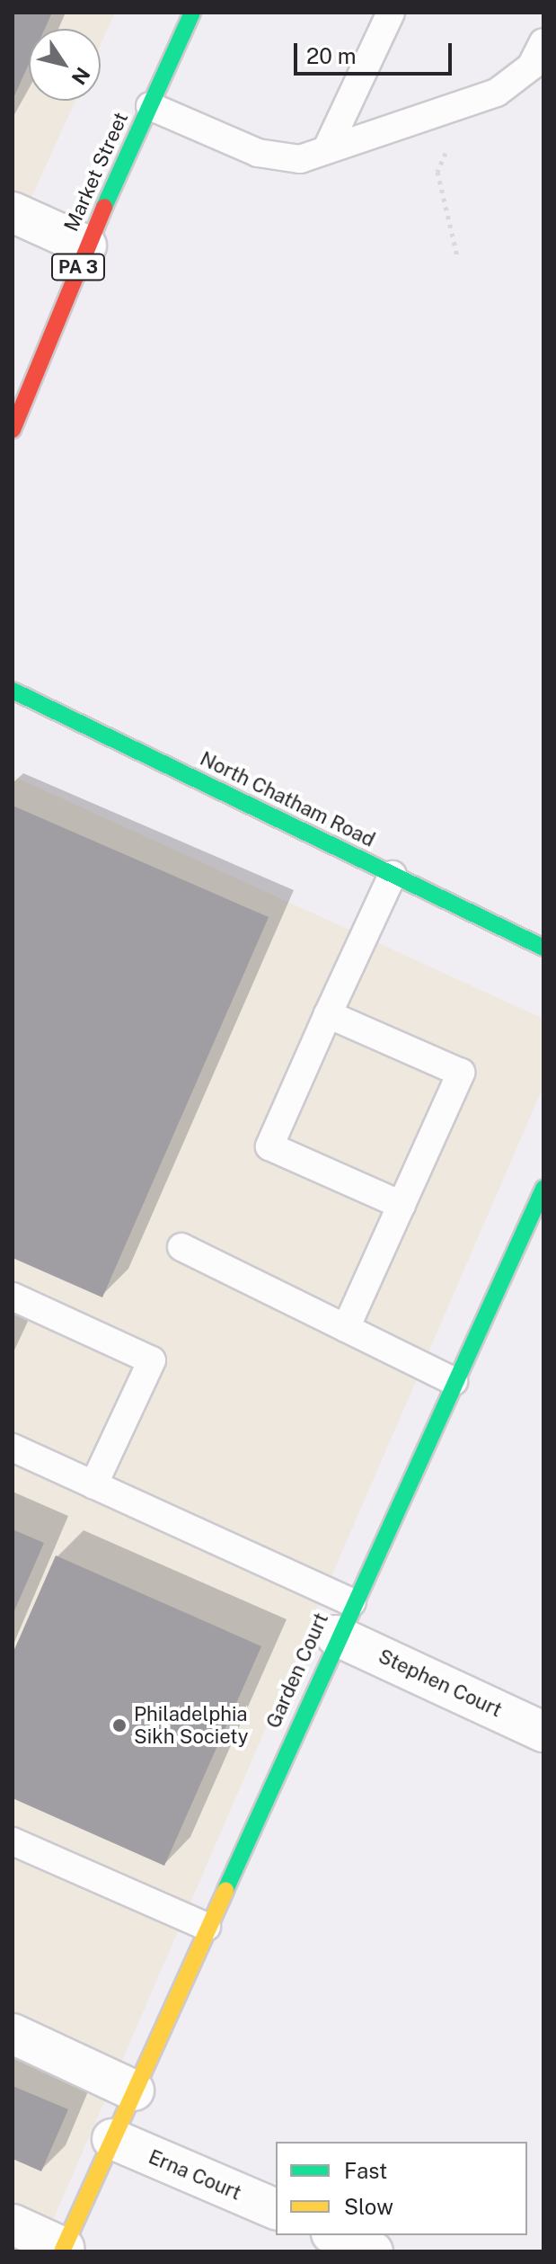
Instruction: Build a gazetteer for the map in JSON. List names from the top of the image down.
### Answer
{
  "streets": {
    "street": [
      "Market Street",
      "PA 3",
      "North Chatham Road",
      "Garden Court",
      "Stephen Court",
      "Erna Court"
    ]
  },
  "crossings": [
    ["Garden Court", "Stephen Court"],
    ["Garden Court", "Erna Court"]
  ],
  "places": ["Philadelphia Sikh Society"],
  "legend": ["Fast", "Slow"],
  "scale_bar": "20 m",
  "north": "bottom right"
}
